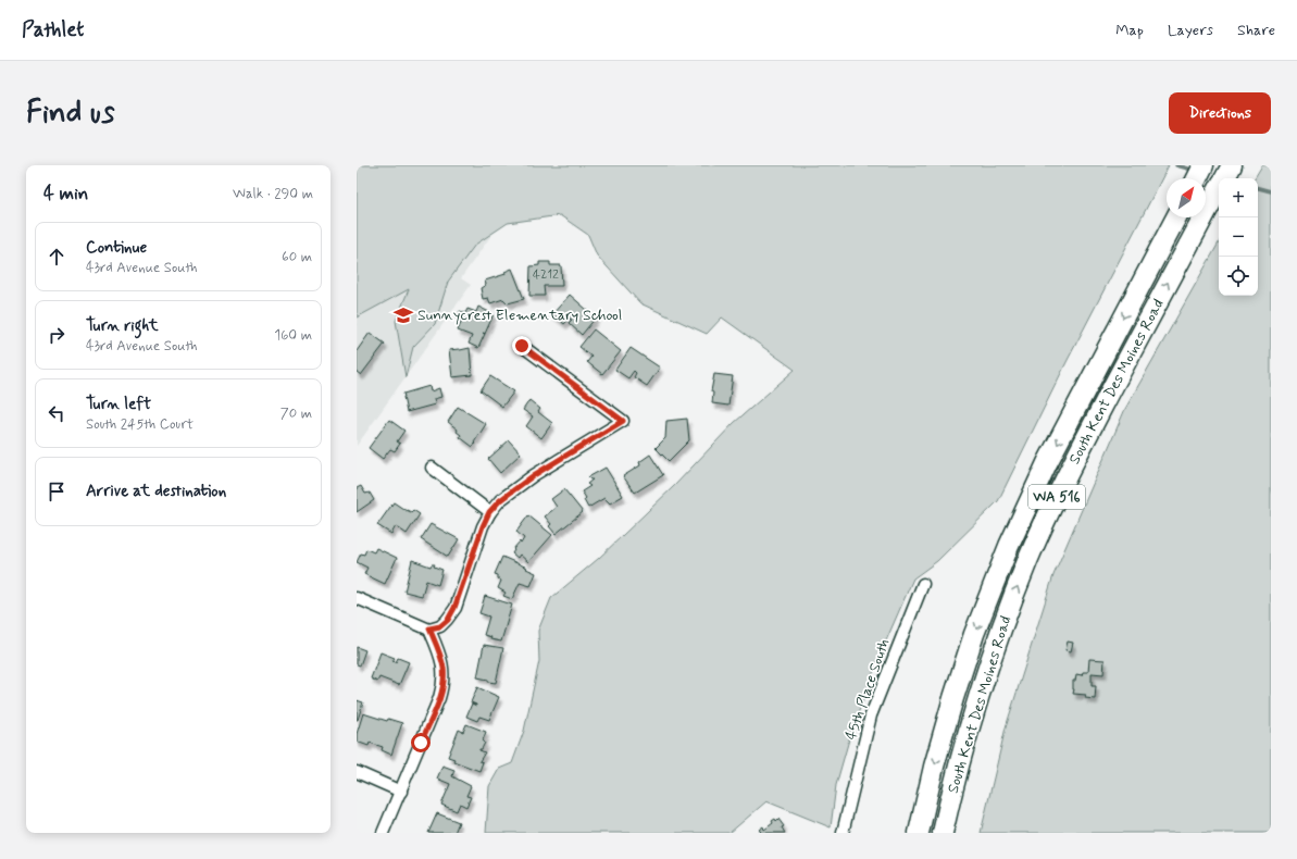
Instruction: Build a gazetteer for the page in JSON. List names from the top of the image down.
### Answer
{
  "streets": {
    "highway": ["South Kent Des Moines Road", "WA 516"],
    "street": ["45th Place South"]
  },
  "places": {
    "school or university": ["Sunnycrest Elementary School"]
  },
  "house_numbers": ["4212"],
  "north": "top right",
  "page": {
    "header": "Pathlet",
    "nav": ["Map", "Layers", "Share"],
    "buttons": "Directions",
    "title": "Find us",
    "heading": ["4 min", "Walk · 290 m"],
    "map_buttons": ["+", "−"],
    "list": [
      ["Continue", "43rd Avenue South", "60 m"],
      ["Turn right", "43rd Avenue South", "160 m"],
      ["Turn left", "South 245th Court", "70 m"],
      "Arrive at destination"
    ]
  }
}
